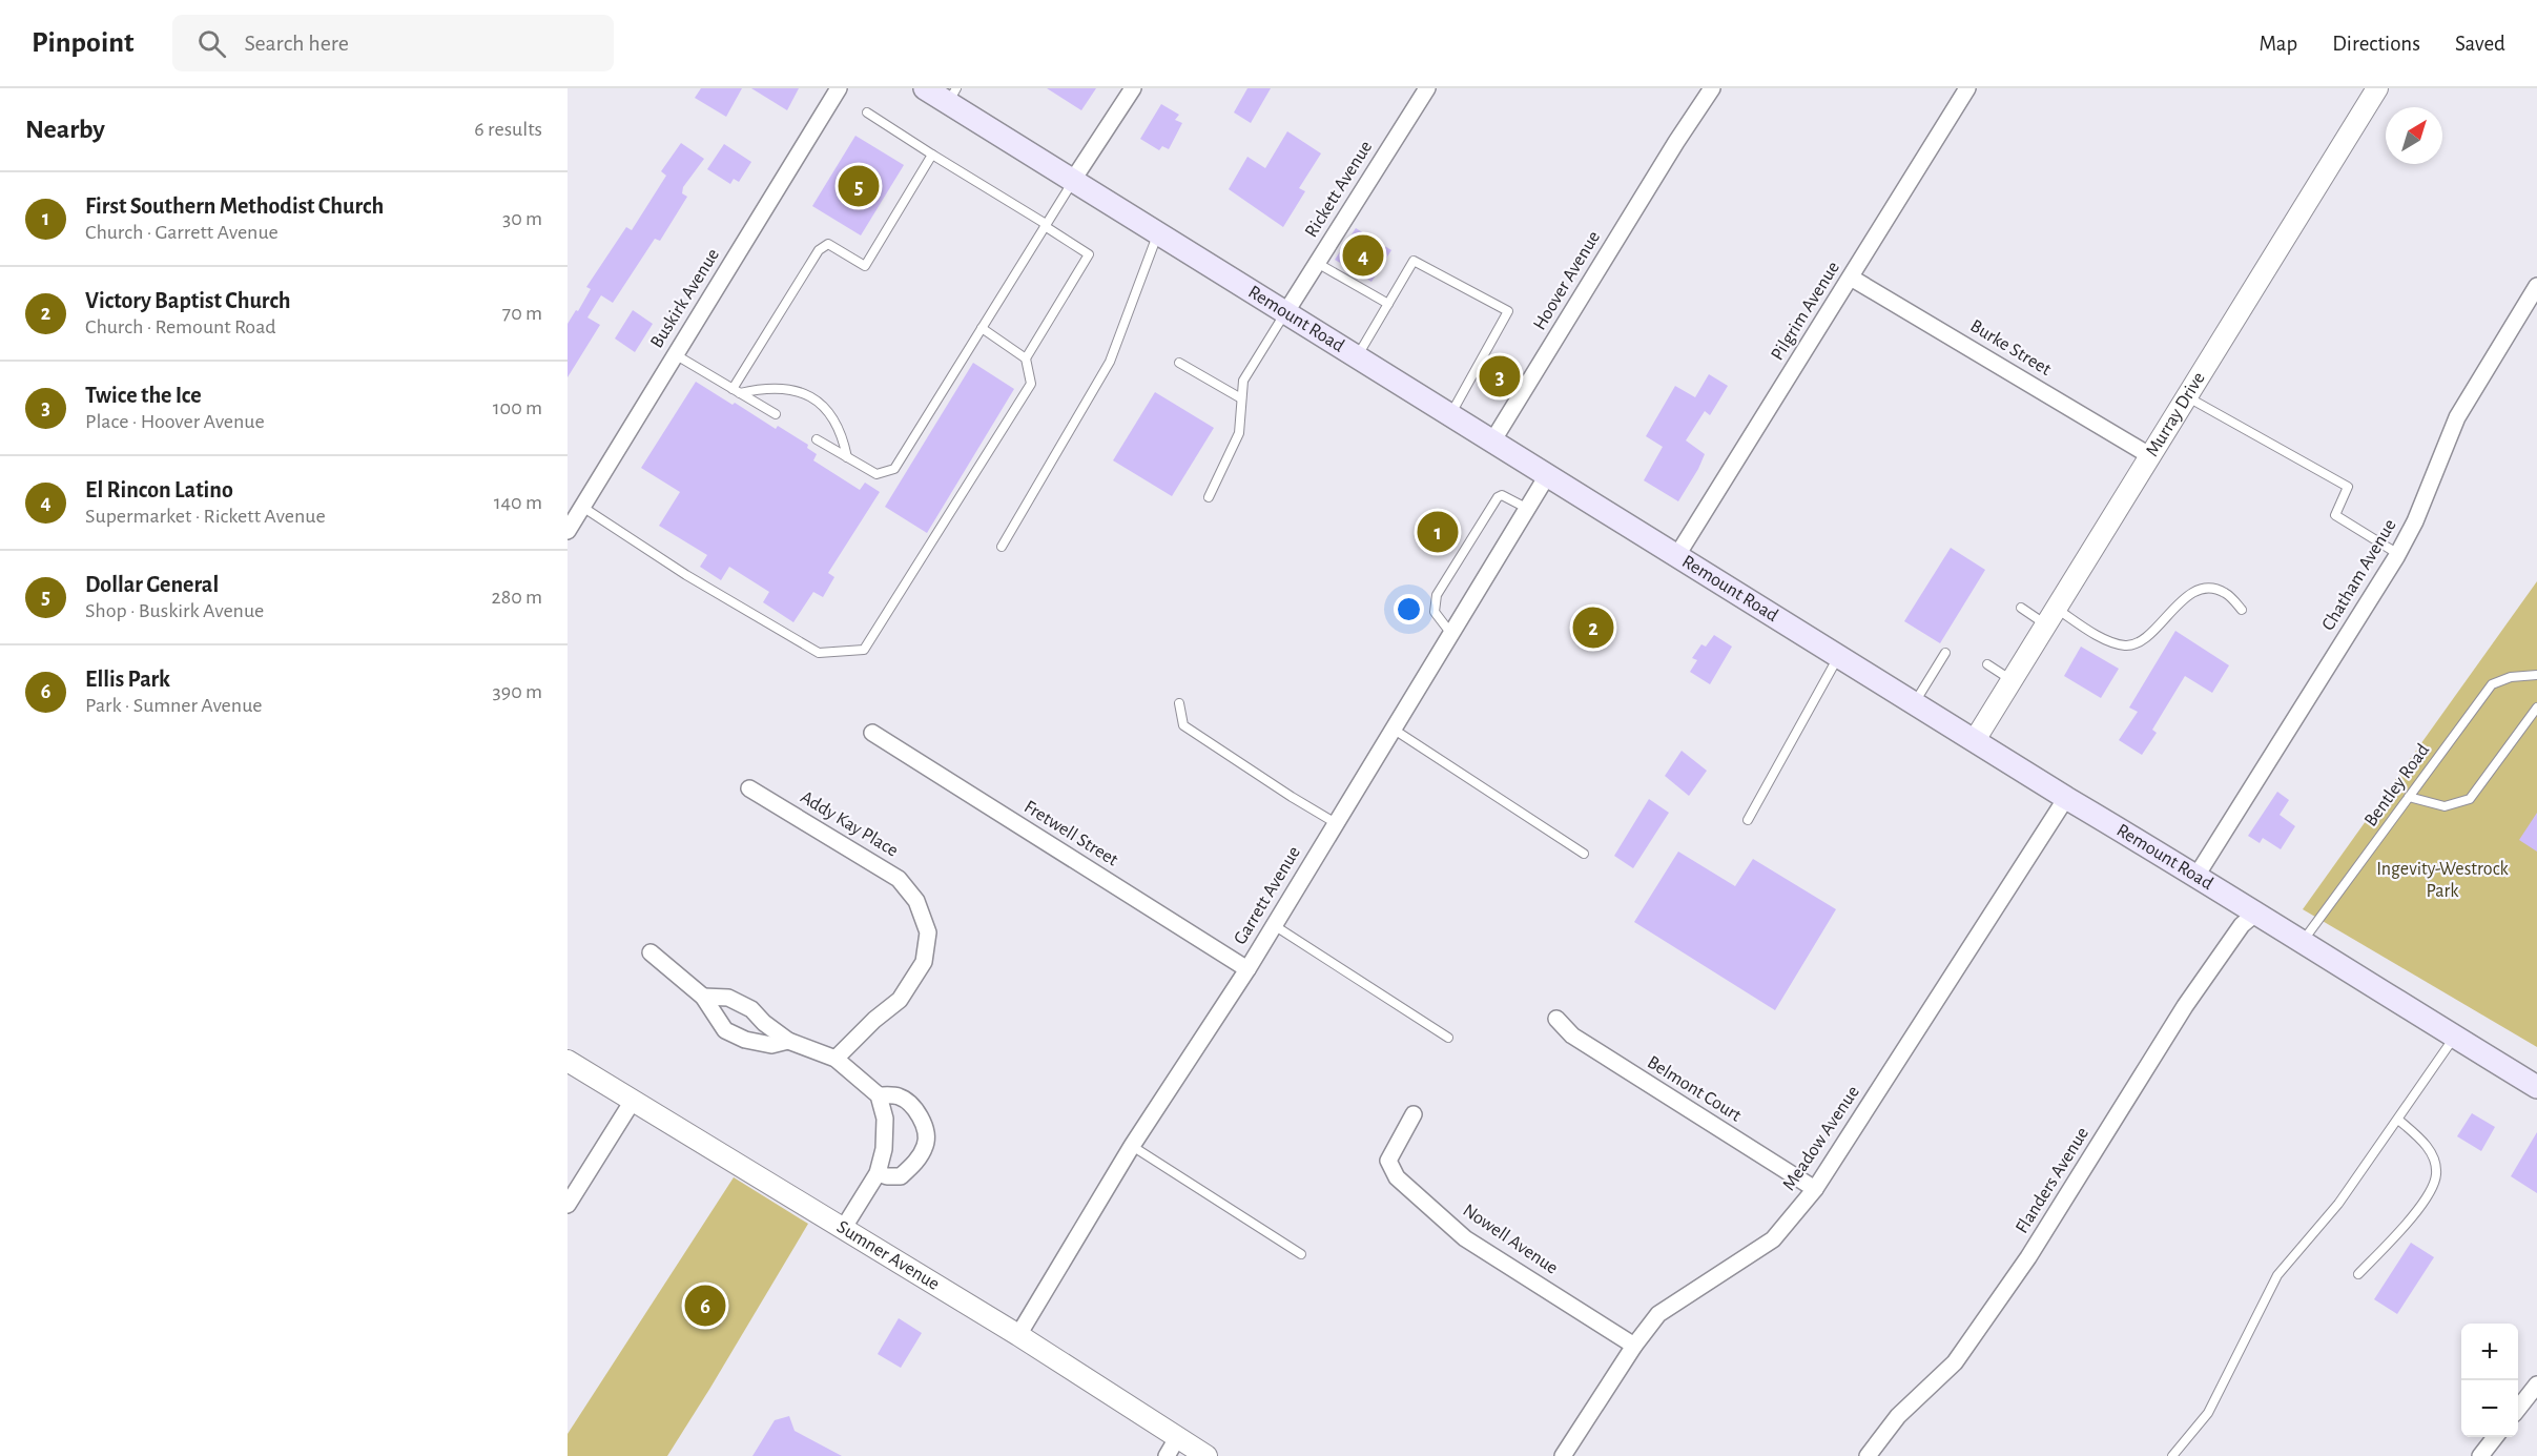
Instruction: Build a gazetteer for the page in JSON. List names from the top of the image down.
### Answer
{
  "streets": {
    "main road": ["Remount Road"],
    "street": [
      "Rickett Avenue",
      "Hoover Avenue",
      "Buskirk Avenue",
      "Pilgrim Avenue",
      "Burke Street",
      "Murray Drive",
      "Chatham Avenue",
      "Addy Kay Place",
      "Fretwell Street",
      "Garrett Avenue",
      "Belmont Court",
      "Meadow Avenue",
      "Flanders Avenue",
      "Nowell Avenue",
      "Sumner Avenue"
    ],
    "lane": ["Bentley Road"]
  },
  "crossings": [
    ["Rickett Avenue", "Remount Road"],
    ["Hoover Avenue", "Remount Road"],
    ["Pilgrim Avenue", "Remount Road"],
    ["Pilgrim Avenue", "Burke Street"],
    ["Remount Road", "Murray Drive"],
    ["Remount Road", "Chatham Avenue"],
    ["Remount Road", "Bentley Road"],
    ["Remount Road", "Garrett Avenue"],
    ["Remount Road", "Meadow Avenue"],
    ["Remount Road", "Flanders Avenue"],
    ["Burke Street", "Murray Drive"],
    ["Fretwell Street", "Garrett Avenue"],
    ["Garrett Avenue", "Sumner Avenue"],
    ["Belmont Court", "Meadow Avenue"],
    ["Meadow Avenue", "Nowell Avenue"]
  ],
  "parks": ["Ingevity-Westrock Park"],
  "north": "top right",
  "page": {
    "header": "Pinpoint",
    "search": "Search here",
    "nav": ["Map", "Directions", "Saved"],
    "heading": ["Nearby", "6 results"],
    "pins": [
      "5",
      "4",
      "3",
      "1",
      "2",
      "6"
    ],
    "list": [
      {
        "mark": "1",
        "name": "First Southern Methodist Church",
        "note": "Church · Garrett Avenue",
        "value": "30 m"
      },
      {
        "mark": "2",
        "name": "Victory Baptist Church",
        "note": "Church · Remount Road",
        "value": "70 m"
      },
      {
        "mark": "3",
        "name": "Twice the Ice",
        "note": "Place · Hoover Avenue",
        "value": "100 m"
      },
      {
        "mark": "4",
        "name": "El Rincon Latino",
        "note": "Supermarket · Rickett Avenue",
        "value": "140 m"
      },
      {
        "mark": "5",
        "name": "Dollar General",
        "note": "Shop · Buskirk Avenue",
        "value": "280 m"
      },
      {
        "mark": "6",
        "name": "Ellis Park",
        "note": "Park · Sumner Avenue",
        "value": "390 m"
      }
    ],
    "map_buttons": ["+", "−"]
  }
}
